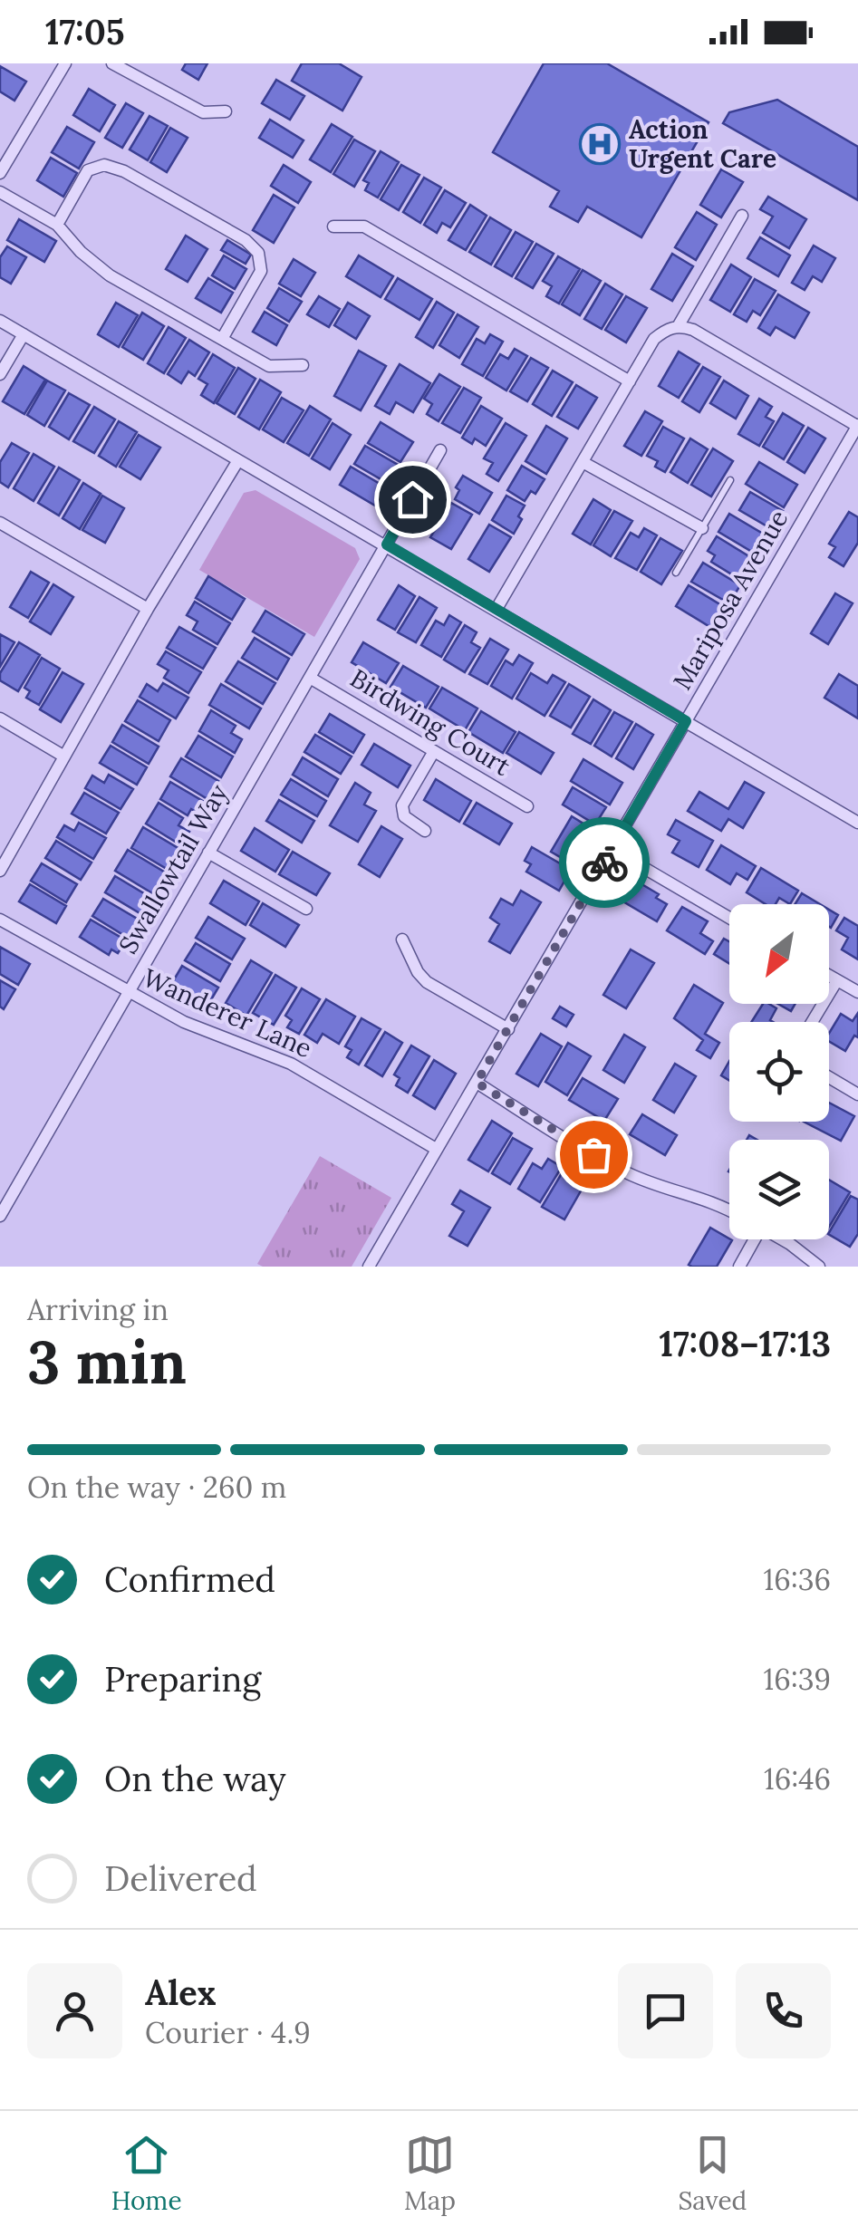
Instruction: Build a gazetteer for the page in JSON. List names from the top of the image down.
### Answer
{
  "streets": {
    "street": [
      "Mariposa Avenue",
      "Birdwing Court",
      "Swallowtail Way",
      "Wanderer Lane"
    ]
  },
  "crossings": [
    ["Mariposa Avenue", "Wanderer Lane"],
    ["Birdwing Court", "Swallowtail Way"],
    ["Swallowtail Way", "Wanderer Lane"]
  ],
  "places": {
    "hospital": ["Action Urgent Care"]
  },
  "north": "bottom left",
  "page": {
    "status": "17:05",
    "heading": ["3 min", "Arriving in", "17:08–17:13"],
    "panel": ["Alex", "Courier · 4.9"],
    "bar": "On the way · 260 m",
    "list": [
      ["Confirmed", "16:36"],
      ["Preparing", "16:39"],
      ["On the way", "16:46"],
      "Delivered"
    ],
    "tabs": ["Home", "Map", "Saved"]
  }
}
